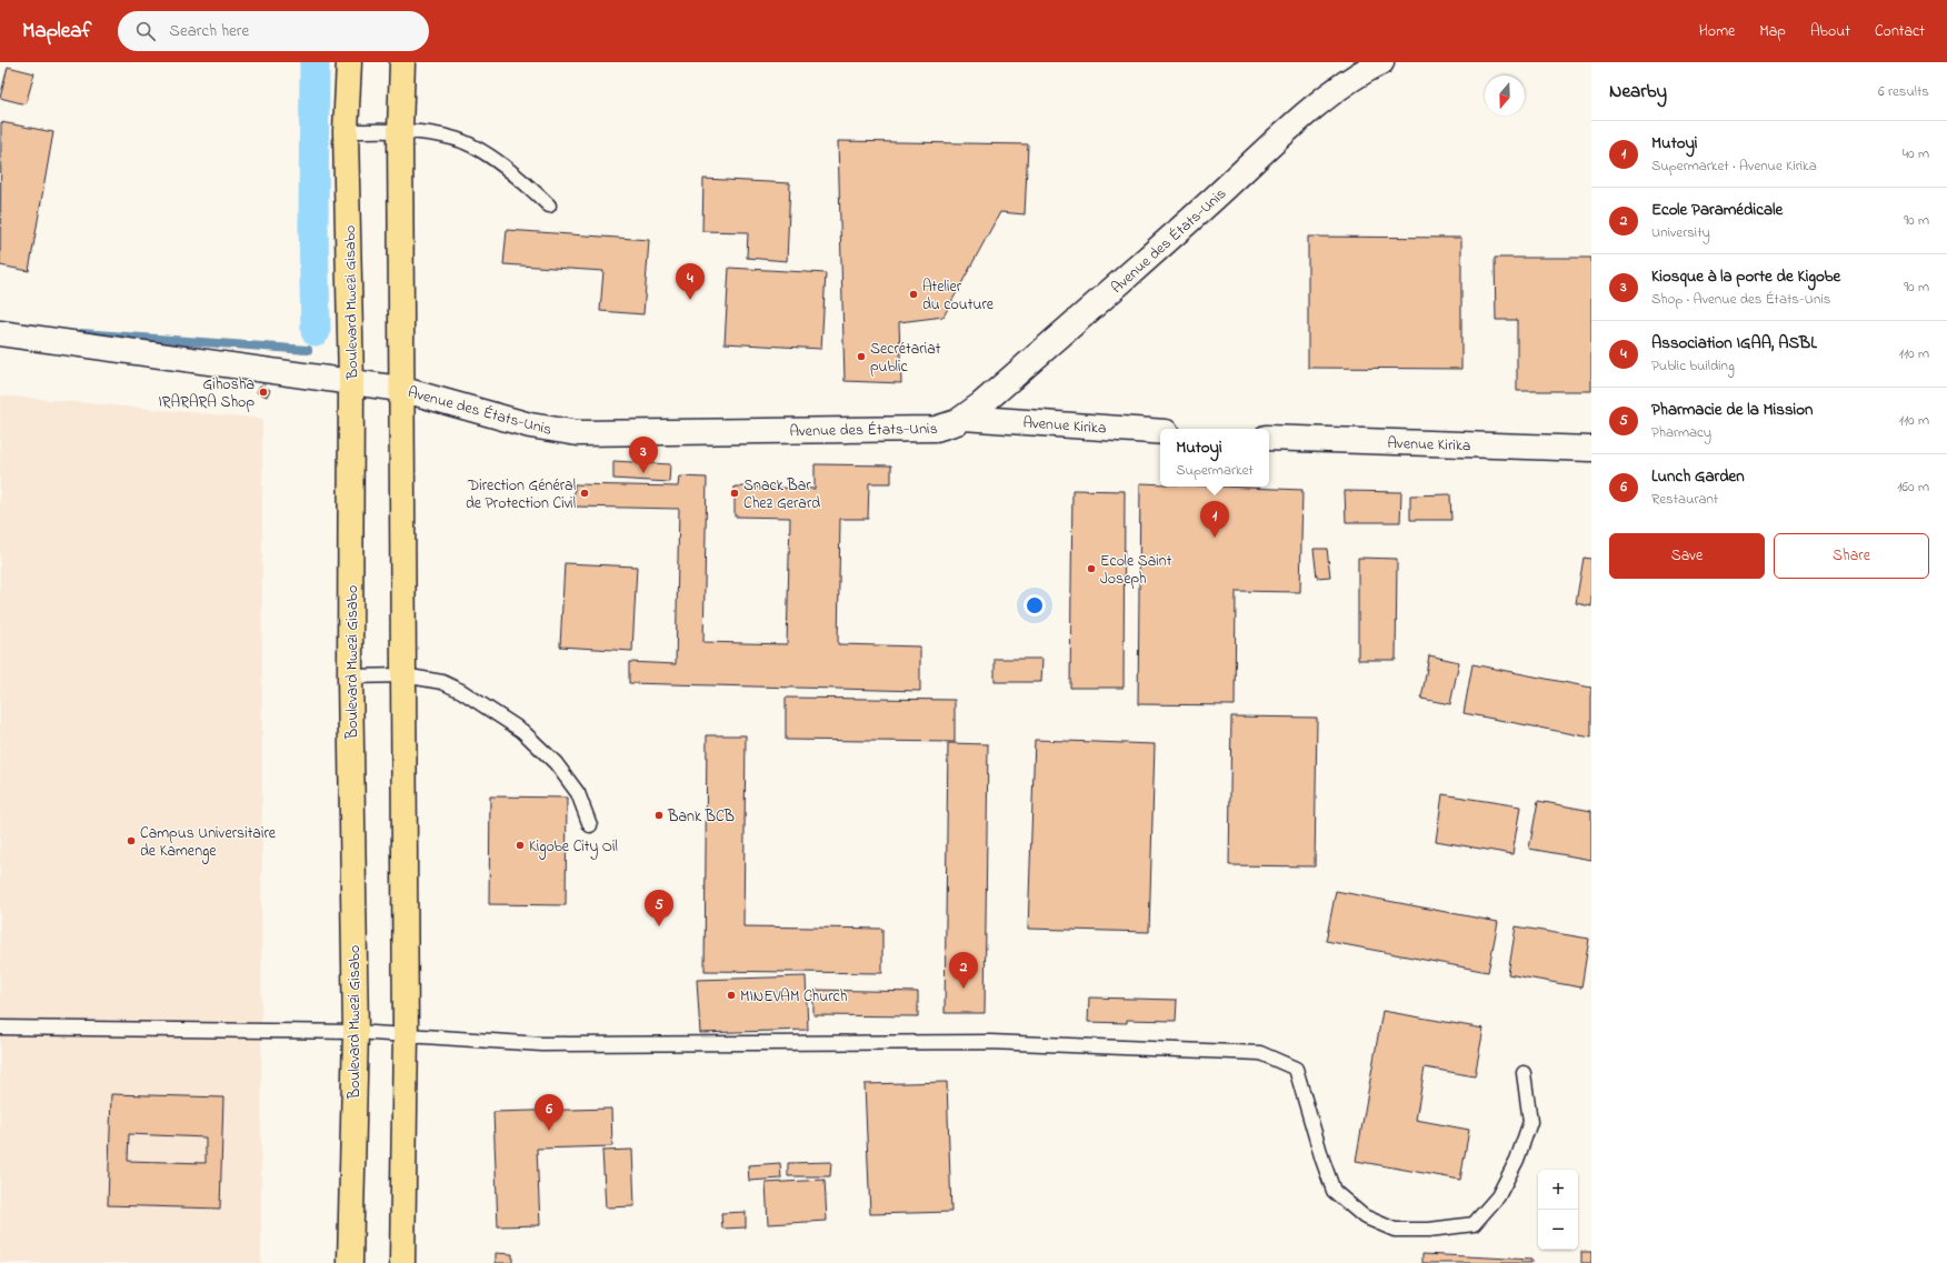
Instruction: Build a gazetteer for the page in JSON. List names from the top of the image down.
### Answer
{
  "streets": {
    "main road": ["Boulevard Mwezi Gisabo"],
    "street": ["Avenue des États-Unis", "Avenue Kirika"]
  },
  "crossings": [
    ["Avenue des États-Unis", "Boulevard Mwezi Gisabo"],
    ["Avenue des États-Unis", "Avenue Kirika"]
  ],
  "places": [
    "Atelier du couture",
    "Secrétariat public",
    "Gihosha IRARARA Shop",
    "Direction Général de Protection Civil",
    "Snack Bar Chez Gerard",
    "Ecole Saint Joseph",
    "Bank BCB",
    "Campus Universitaire de Kamenge",
    "Kigobe City Oil",
    "MINEVAM Church"
  ],
  "north": "bottom",
  "page": {
    "header": "Mapleaf",
    "search": "Search here",
    "nav": [
      "Home",
      "Map",
      "About",
      "Contact"
    ],
    "heading": ["Nearby", "6 results"],
    "list": [
      {
        "mark": "1",
        "name": "Mutoyi",
        "note": "Supermarket · Avenue Kirika",
        "value": "40 m"
      },
      {
        "mark": "2",
        "name": "Ecole Paramédicale",
        "note": "University",
        "value": "90 m"
      },
      {
        "mark": "3",
        "name": "Kiosque à la porte de Kigobe",
        "note": "Shop · Avenue des États-Unis",
        "value": "90 m"
      },
      {
        "mark": "4",
        "name": "Association IGAA, ASBL",
        "note": "Public building",
        "value": "110 m"
      },
      {
        "mark": "5",
        "name": "Pharmacie de la Mission",
        "note": "Pharmacy",
        "value": "110 m"
      },
      {
        "mark": "6",
        "name": "Lunch Garden",
        "note": "Restaurant",
        "value": "160 m"
      }
    ],
    "pins": [
      "4",
      "3",
      "1",
      "5",
      "2",
      "6"
    ],
    "popup": ["Mutoyi", "Supermarket"],
    "buttons": ["Save", "Share"],
    "map_buttons": ["+", "−"]
  }
}
